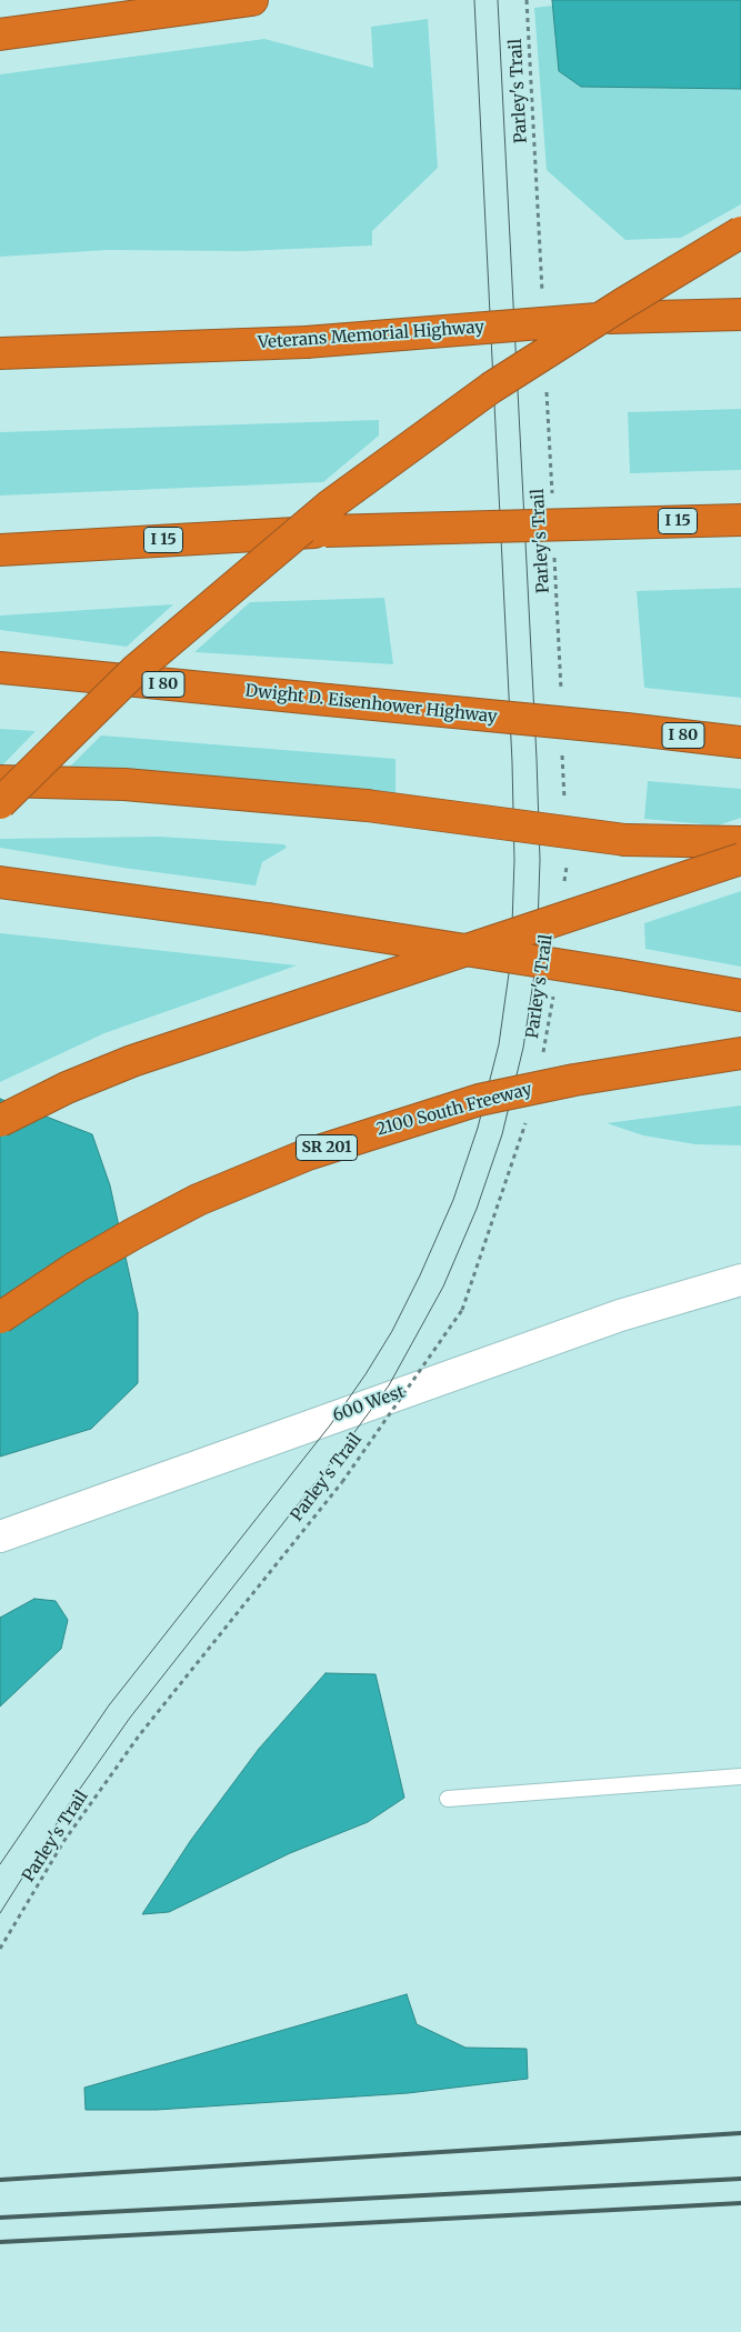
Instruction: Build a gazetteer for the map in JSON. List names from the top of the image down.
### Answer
{
  "streets": {
    "highway": [
      "Veterans Memorial Highway",
      "I 15",
      "I 80",
      "Dwight D. Eisenhower Highway",
      "2100 South Freeway",
      "SR 201"
    ],
    "street": ["600 West"],
    "path": ["Parley's Trail"]
  }
}
